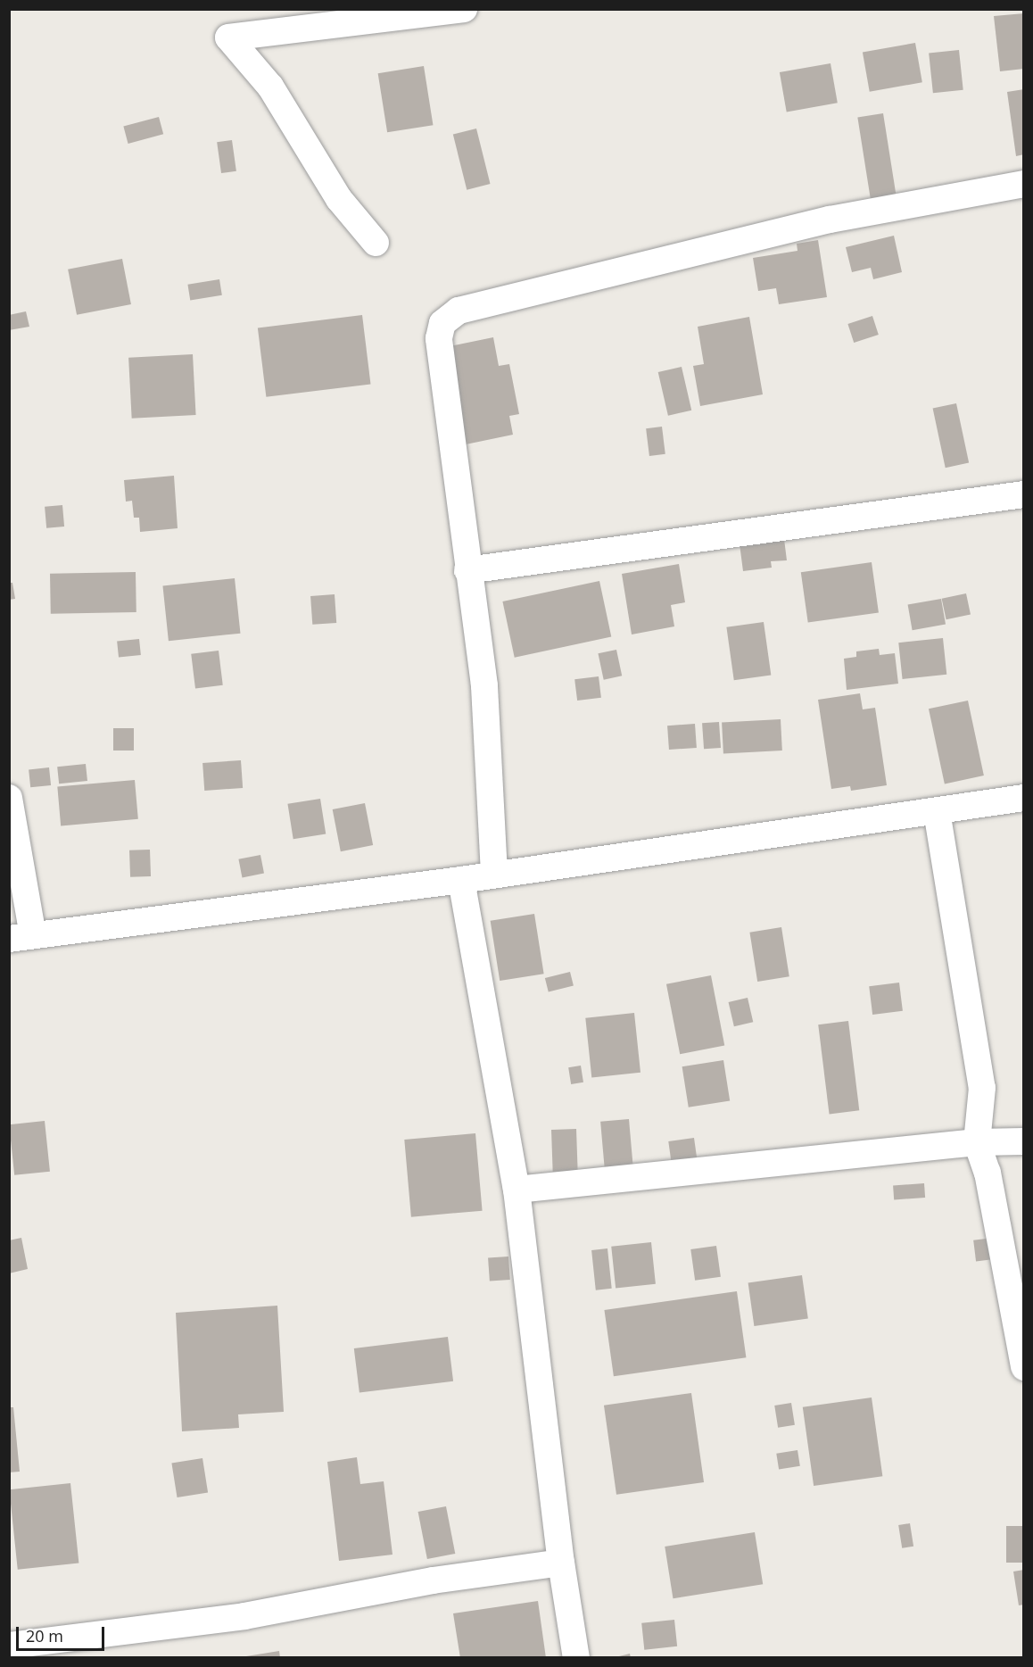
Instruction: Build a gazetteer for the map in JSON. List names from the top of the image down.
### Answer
{
  "scale_bar": "20 m"
}
